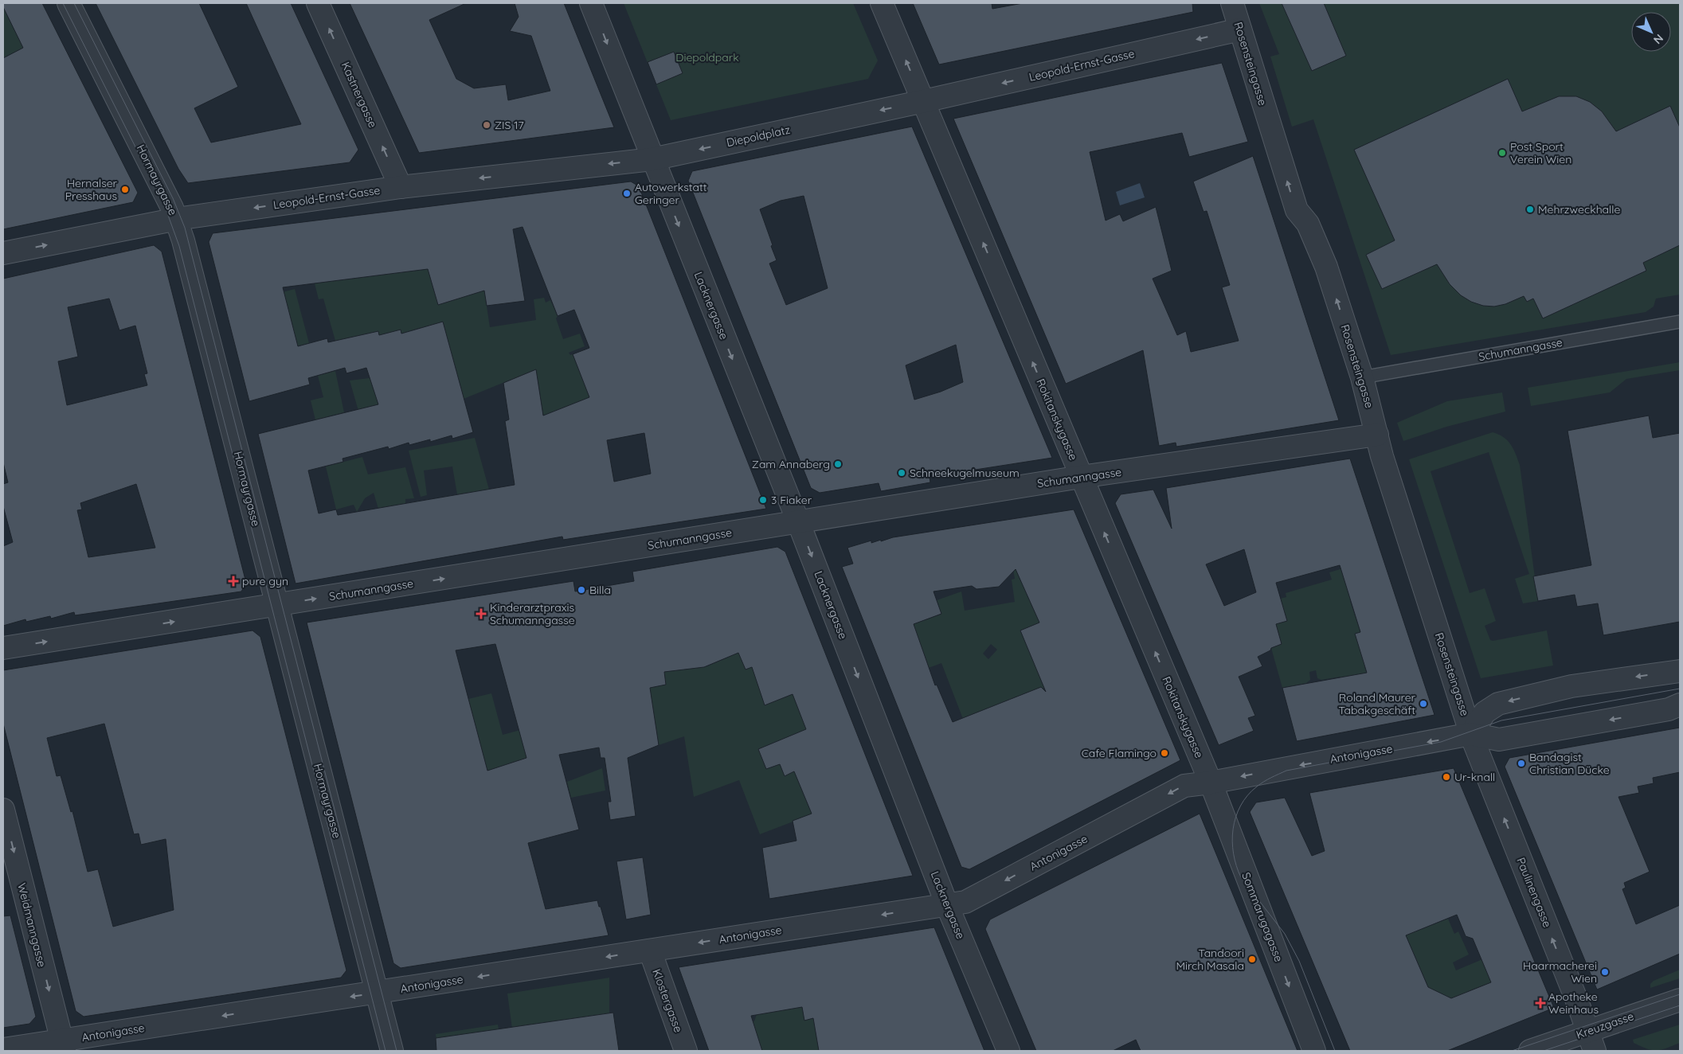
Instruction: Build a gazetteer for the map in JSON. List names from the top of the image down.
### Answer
{
  "streets": {
    "street": [
      "Rosensteingasse",
      "Leopold-Ernst-Gasse",
      "Kastnergasse",
      "Diepoldplatz",
      "Hormayrgasse",
      "Lacknergasse",
      "Schumanngasse",
      "Rokitanskygasse",
      "Antonigasse",
      "Paulinengasse",
      "Sommarugagasse",
      "Weidmanngasse",
      "Klostergasse",
      "Kreuzgasse"
    ]
  },
  "crossings": [
    ["Rosensteingasse", "Leopold-Ernst-Gasse"],
    ["Rosensteingasse", "Schumanngasse"],
    ["Rosensteingasse", "Antonigasse"],
    ["Rosensteingasse", "Paulinengasse"],
    ["Leopold-Ernst-Gasse", "Kastnergasse"],
    ["Leopold-Ernst-Gasse", "Diepoldplatz"],
    ["Leopold-Ernst-Gasse", "Hormayrgasse"],
    ["Leopold-Ernst-Gasse", "Lacknergasse"],
    ["Leopold-Ernst-Gasse", "Rokitanskygasse"],
    ["Diepoldplatz", "Lacknergasse"],
    ["Diepoldplatz", "Rokitanskygasse"],
    ["Hormayrgasse", "Schumanngasse"],
    ["Hormayrgasse", "Antonigasse"],
    ["Lacknergasse", "Schumanngasse"],
    ["Lacknergasse", "Antonigasse"],
    ["Schumanngasse", "Rokitanskygasse"],
    ["Rokitanskygasse", "Antonigasse"],
    ["Rokitanskygasse", "Sommarugagasse"],
    ["Antonigasse", "Paulinengasse"],
    ["Antonigasse", "Sommarugagasse"],
    ["Antonigasse", "Weidmanngasse"],
    ["Antonigasse", "Klostergasse"],
    ["Paulinengasse", "Kreuzgasse"]
  ],
  "one_way": [
    "Rosensteingasse",
    "Kastnergasse",
    "Diepoldplatz",
    "Lacknergasse",
    "Schumanngasse",
    "Rokitanskygasse",
    "Antonigasse",
    "Paulinengasse",
    "Sommarugagasse",
    "Weidmanngasse"
  ],
  "parks": ["Diepoldpark"],
  "places": {
    "other": [
      "ZIS 17",
      "Post Sport Verein Wien",
      "Hernalser Presshaus",
      "Autowerkstatt Geringer",
      "Mehrzweckhalle",
      "Zam Annaberg",
      "Schneekugelmuseum",
      "3 Fiaker",
      "Billa",
      "Roland Maurer Tabakgeschäft",
      "Cafe Flamingo",
      "Bandagist Christian Dücke",
      "Ur-knall",
      "Tandoori Mirch Masala",
      "Haarmacherei Wien"
    ],
    "health": ["pure gyn", "Kinderarztpraxis Schumanngasse", "Apotheke Weinhaus"]
  },
  "north": "bottom right"
}
